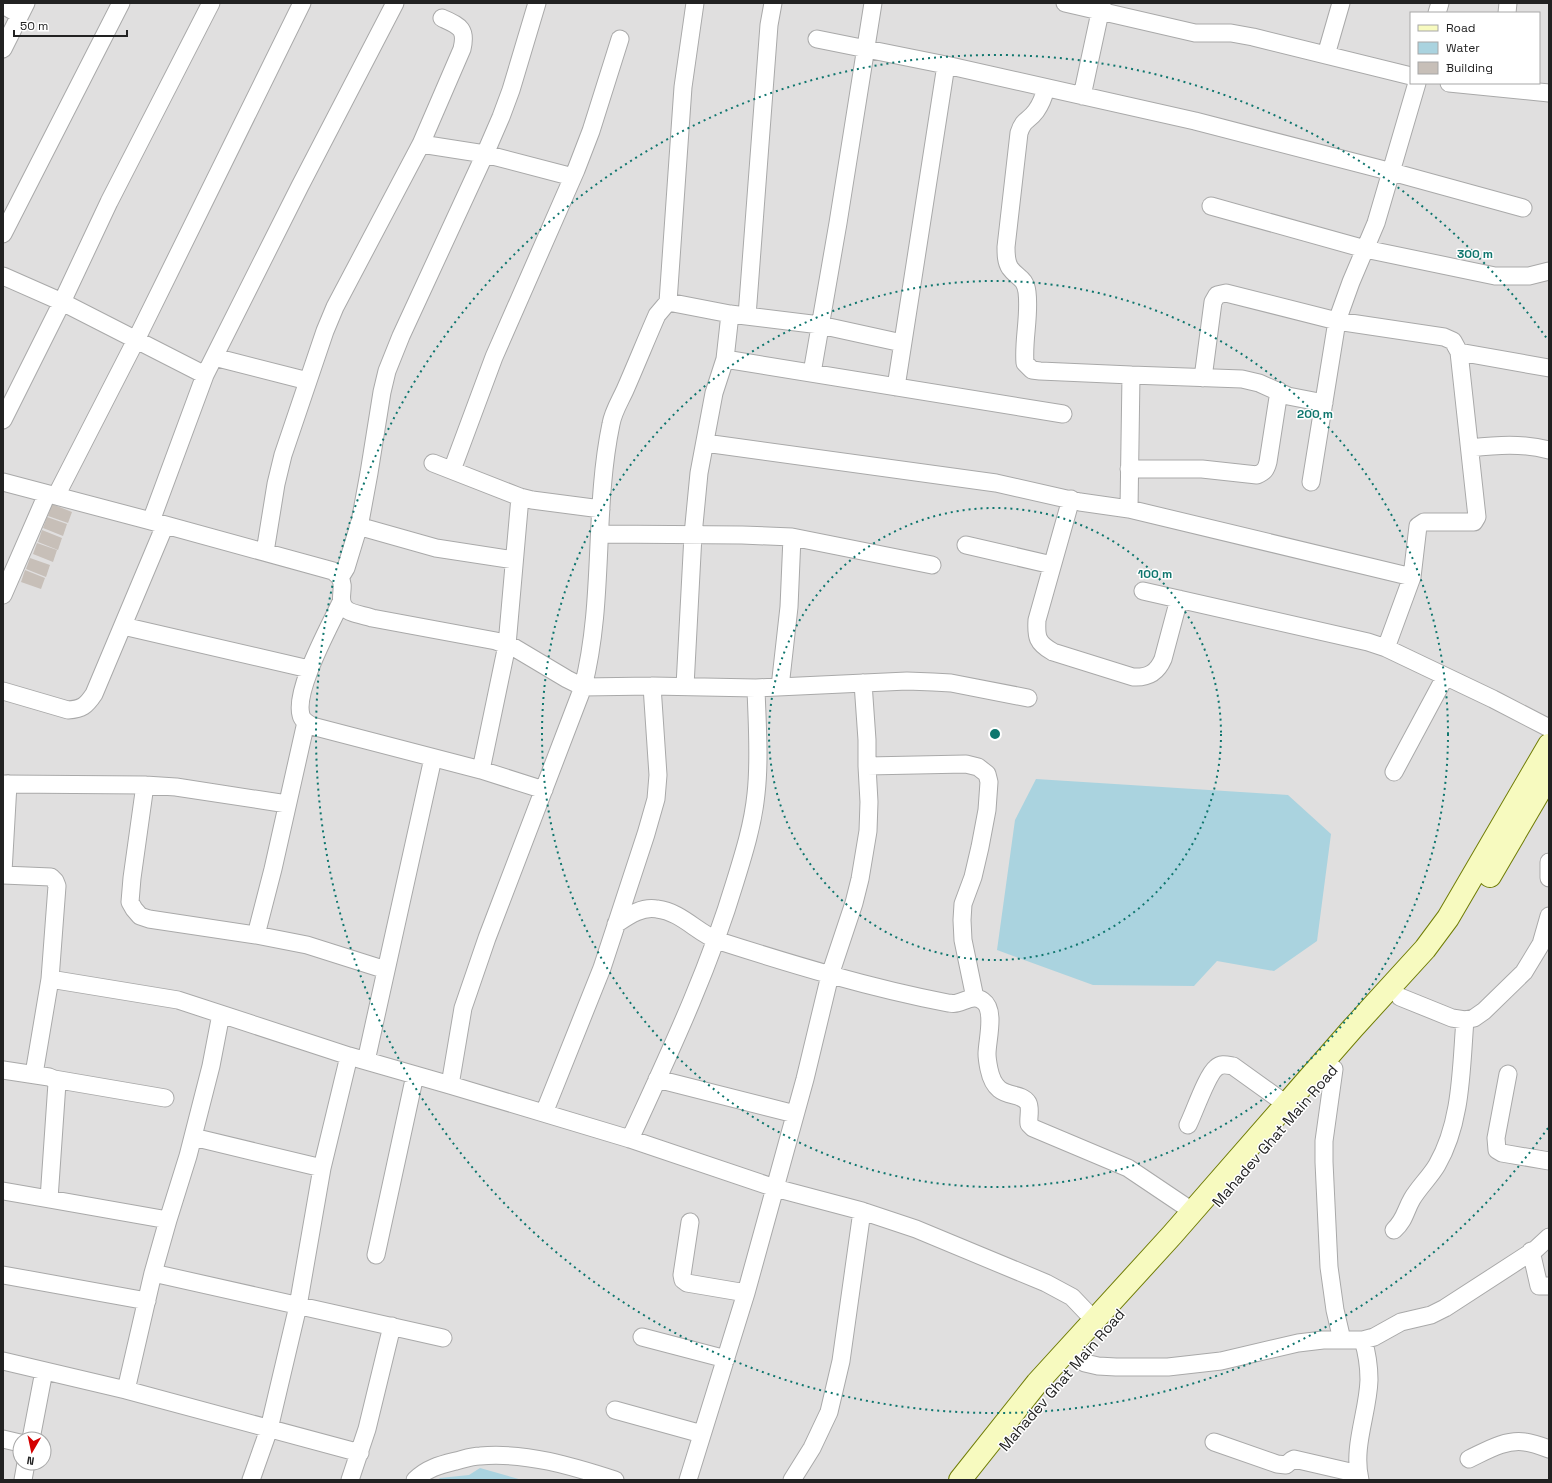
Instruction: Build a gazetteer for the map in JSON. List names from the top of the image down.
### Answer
{
  "streets": {
    "street": ["Mahadev Ghat Main Road"]
  },
  "legend": ["Road", "Water", "Building"],
  "scale_bar": "50 m",
  "north": "bottom",
  "rings": ["300 m", "200 m", "100 m"]
}
